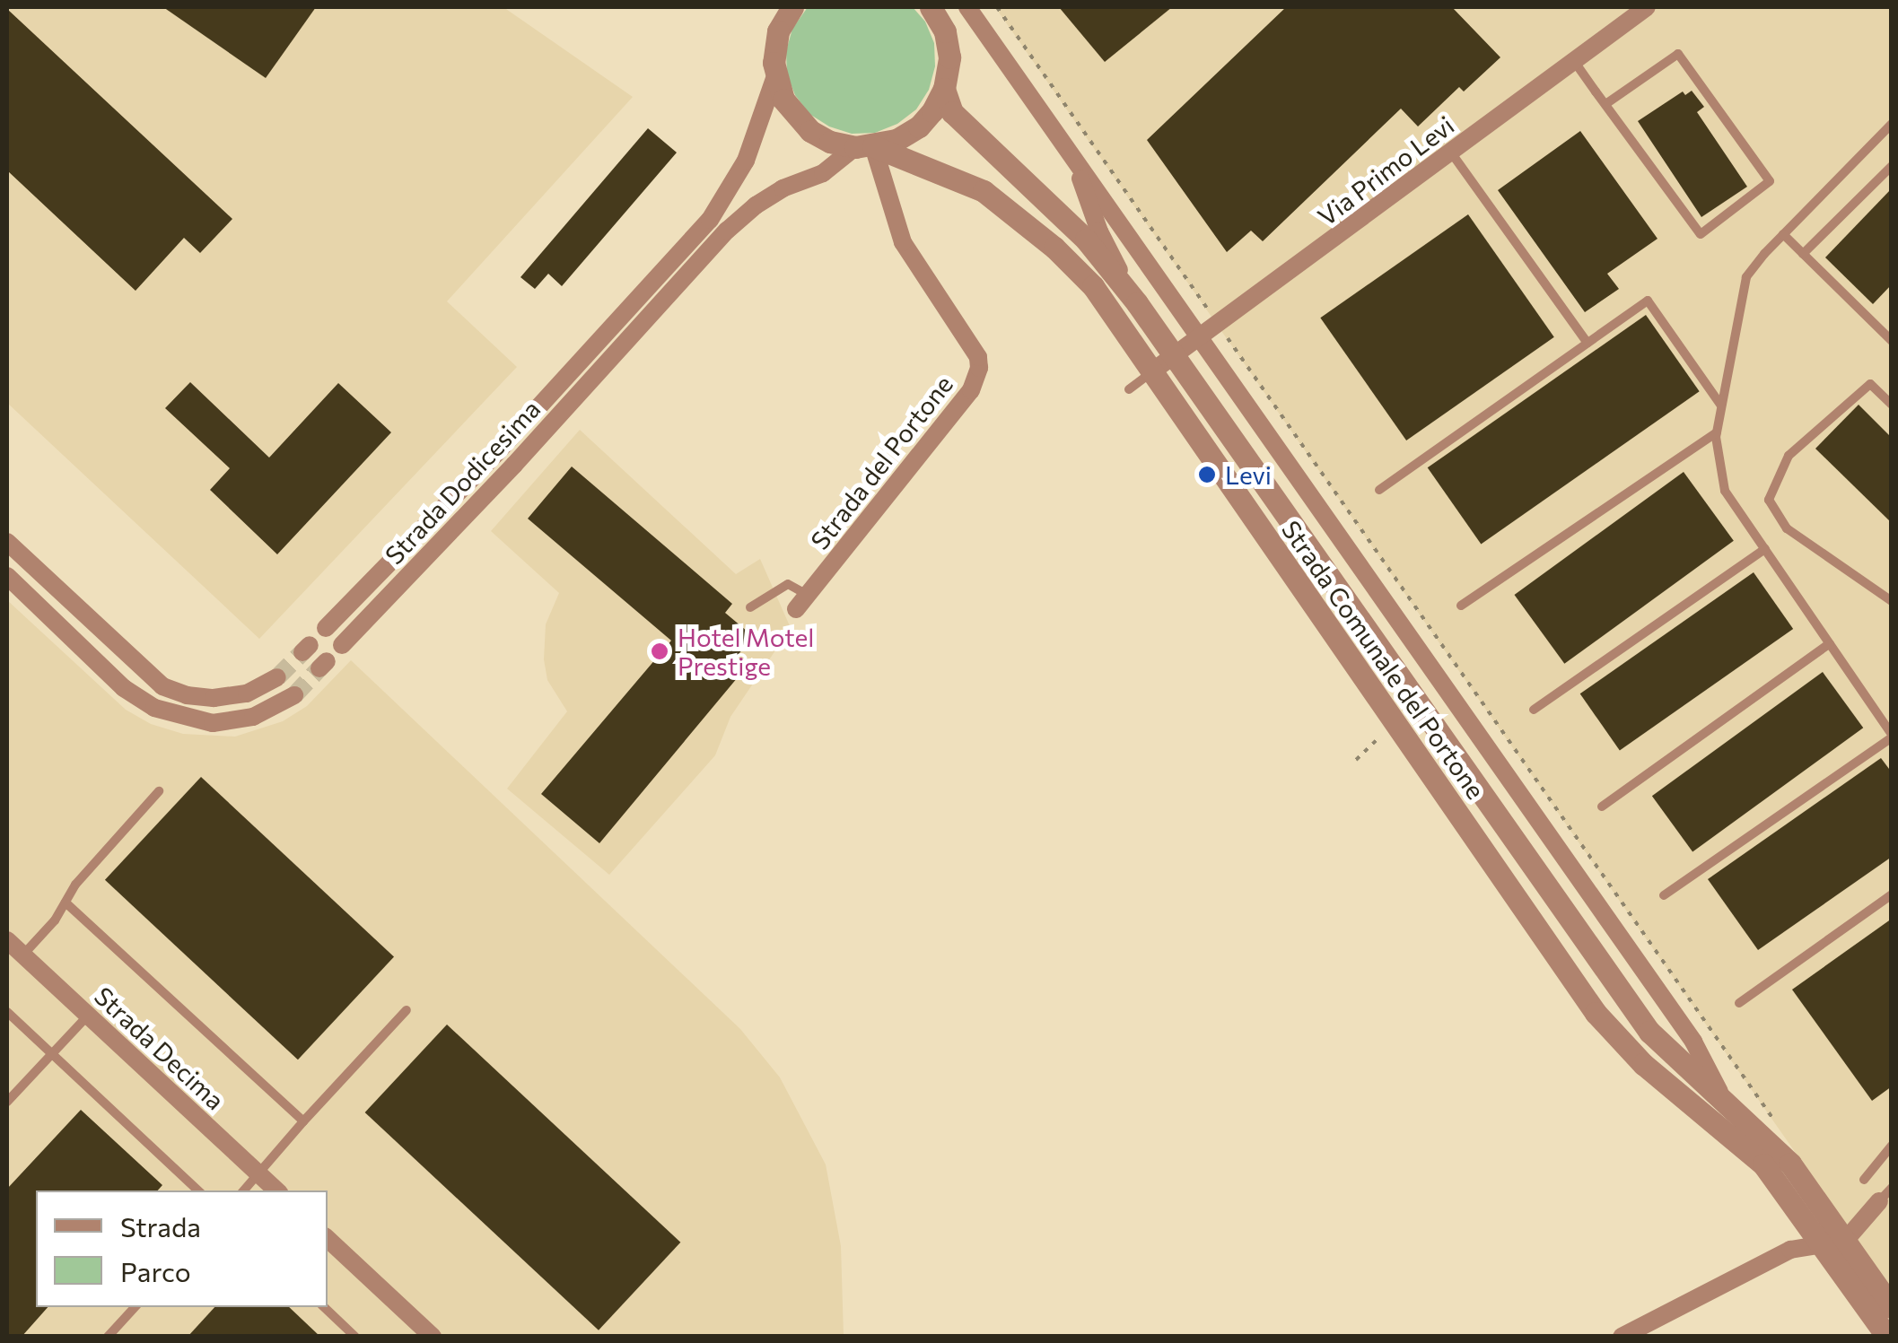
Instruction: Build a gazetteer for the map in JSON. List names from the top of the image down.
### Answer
{
  "streets": {
    "street": [
      "Via Primo Levi",
      "Strada del Portone",
      "Strada Dodicesima",
      "Strada Comunale del Portone",
      "Strada Decima"
    ]
  },
  "crossings": [
    ["Via Primo Levi", "Strada Comunale del Portone"],
    ["Strada del Portone", "Strada Dodicesima"],
    ["Strada del Portone", "Strada Comunale del Portone"],
    ["Strada Dodicesima", "Strada Comunale del Portone"]
  ],
  "places": ["Levi", "Hotel Motel Prestige"],
  "legend": ["Strada", "Parco"]
}
